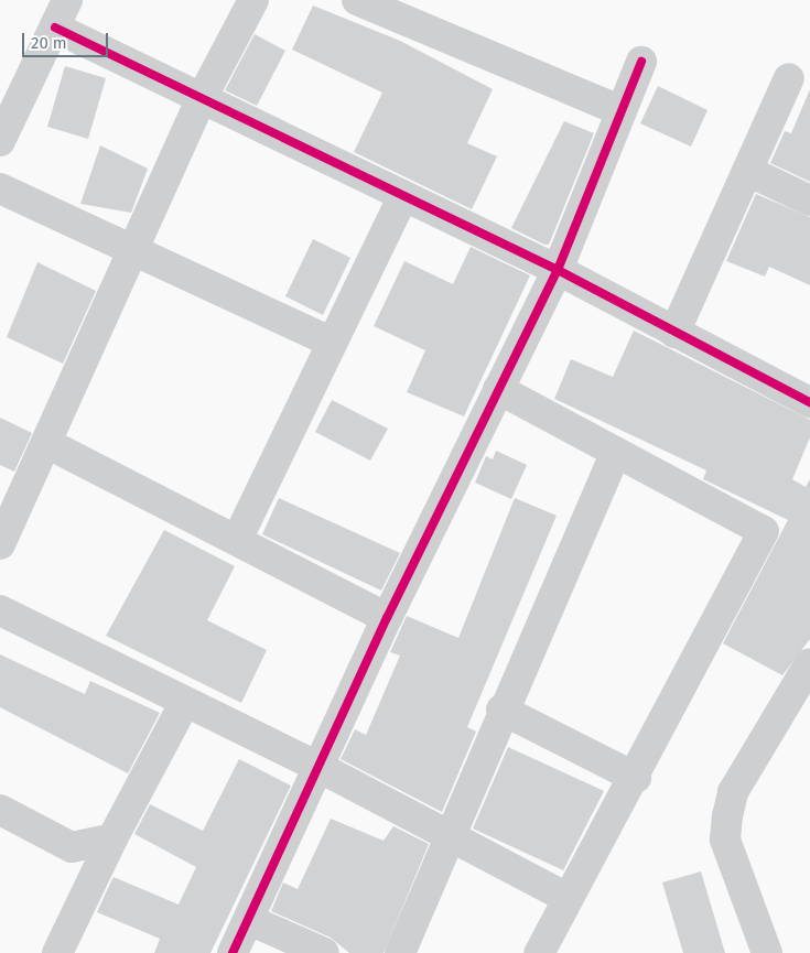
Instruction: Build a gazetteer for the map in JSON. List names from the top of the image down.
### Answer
{
  "scale_bar": "20 m"
}
